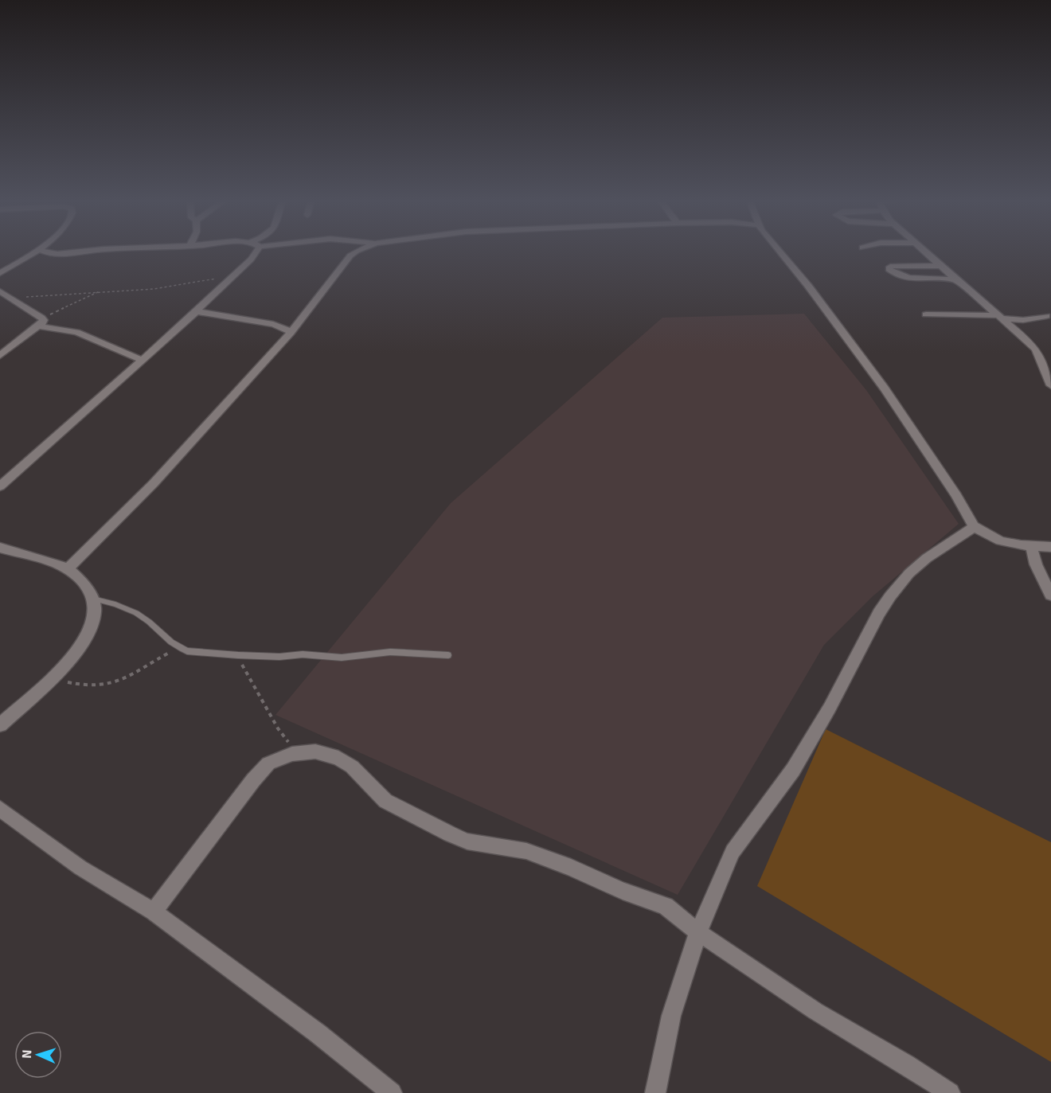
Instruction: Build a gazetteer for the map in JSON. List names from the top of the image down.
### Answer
{
  "north": "left"
}
